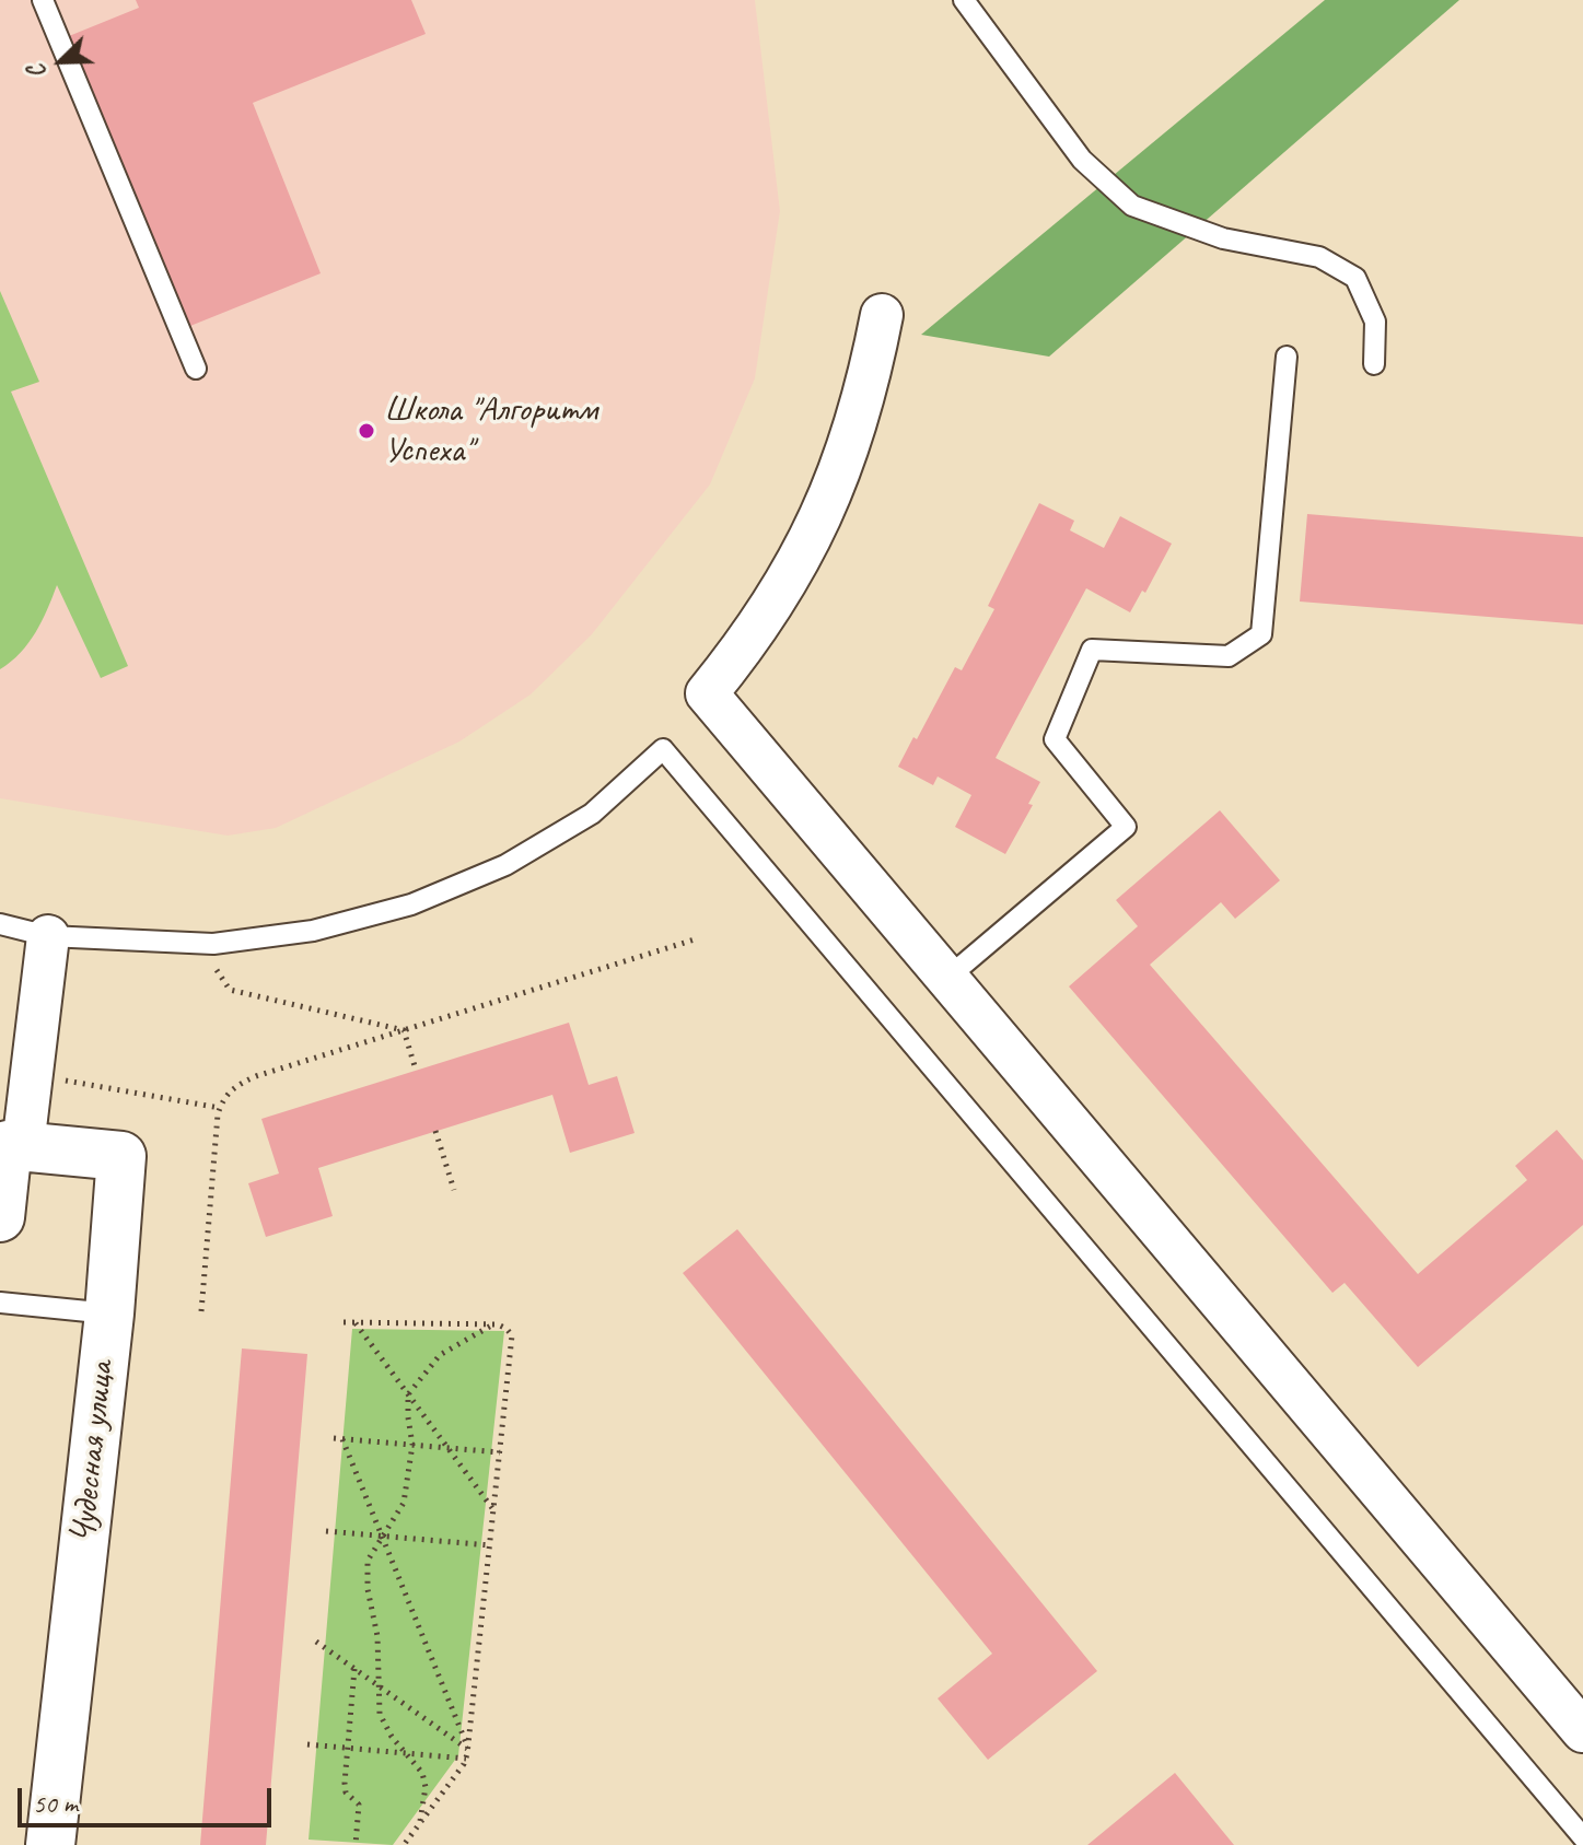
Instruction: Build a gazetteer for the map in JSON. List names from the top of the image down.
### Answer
{
  "streets": {
    "street": ["Чудесная улица"]
  },
  "places": ["Школа \"Алгоритм Успеха\""],
  "scale_bar": "50 m",
  "north": "bottom left"
}
